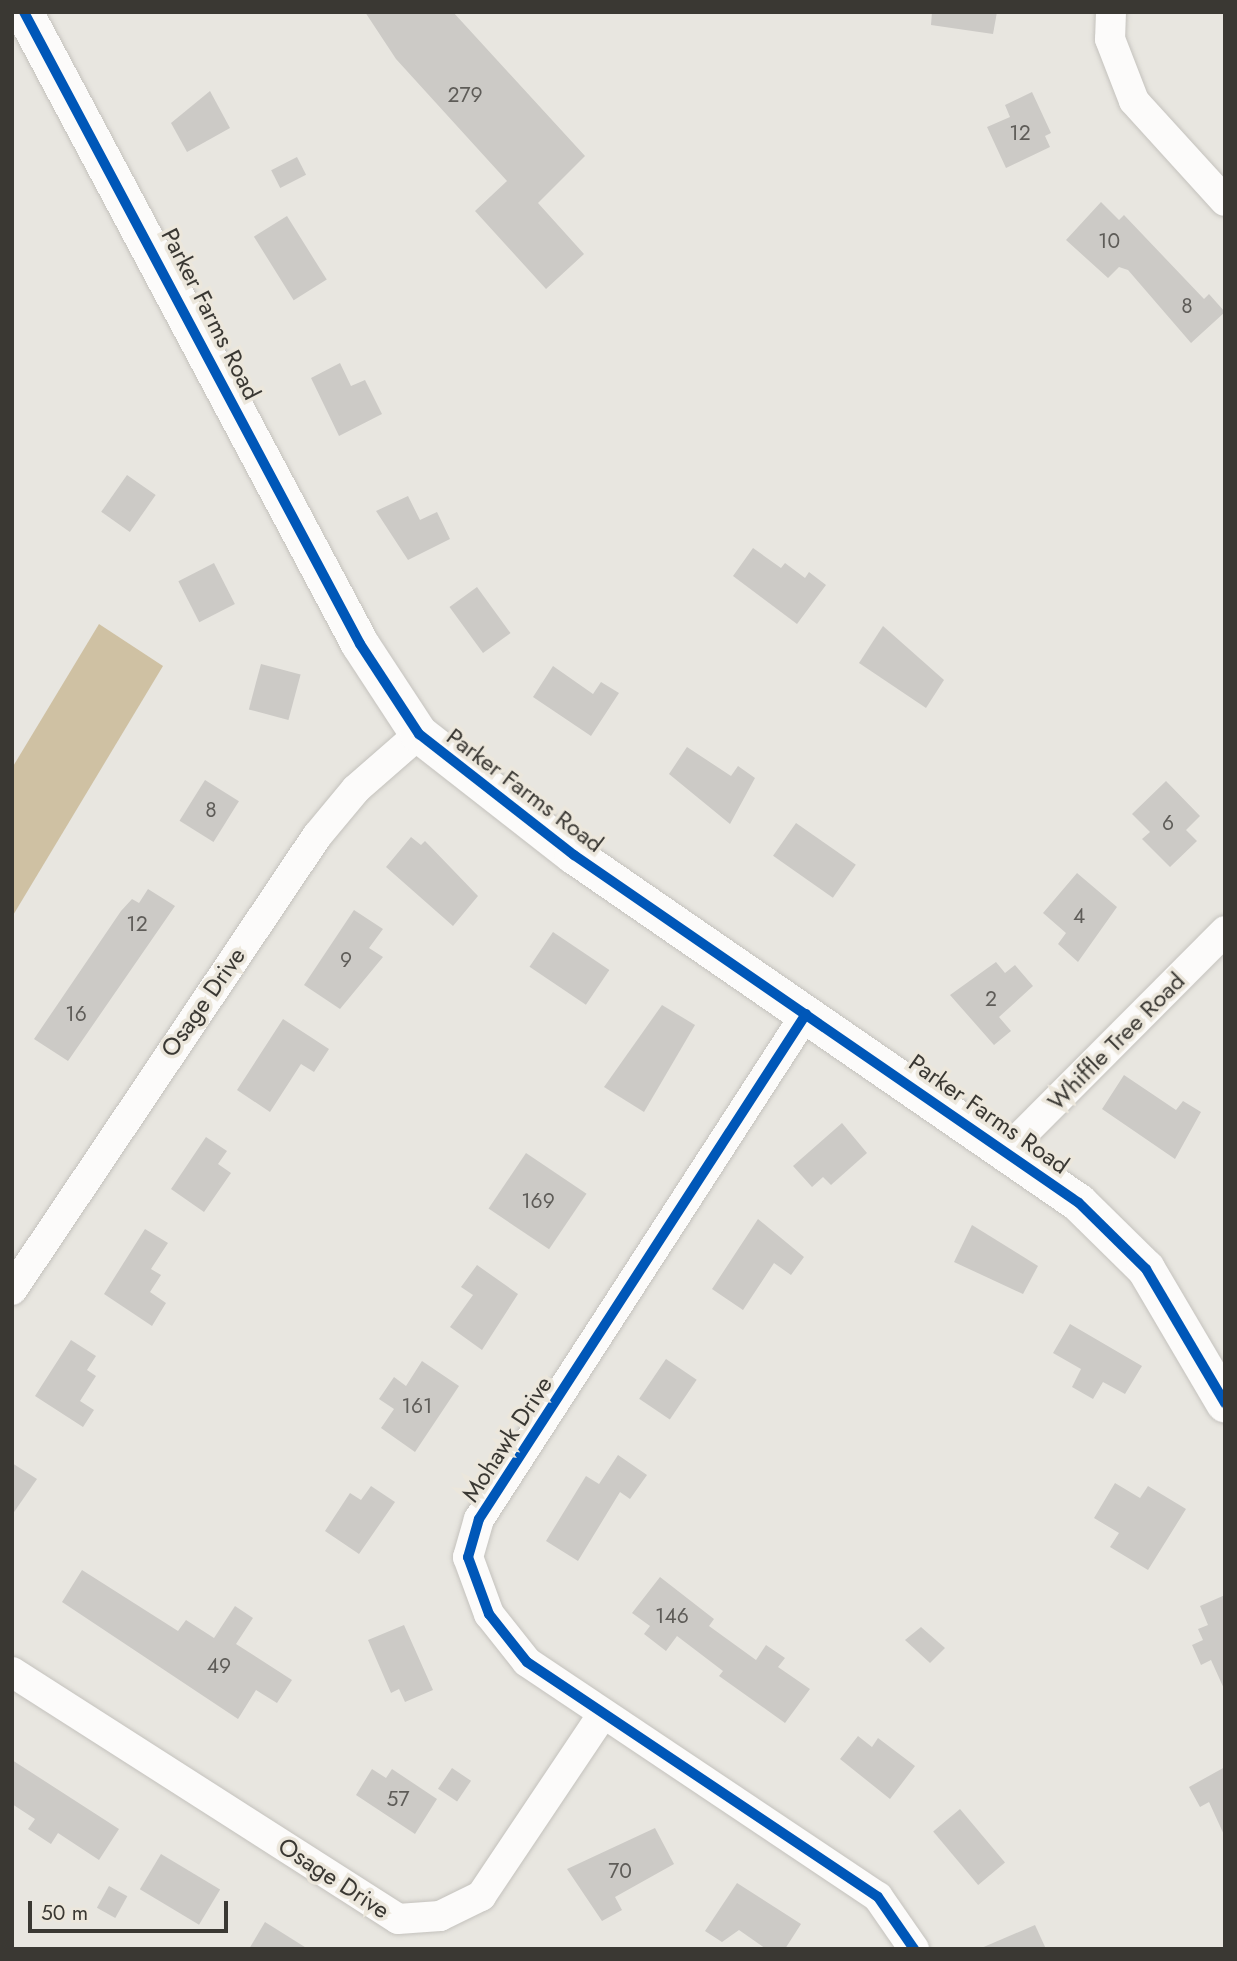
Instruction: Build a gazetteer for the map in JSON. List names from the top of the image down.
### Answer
{
  "streets": {
    "street": [
      "Parker Farms Road",
      "Osage Drive",
      "Whiffle Tree Road",
      "Mohawk Drive"
    ]
  },
  "crossings": [
    ["Parker Farms Road", "Osage Drive"],
    ["Parker Farms Road", "Whiffle Tree Road"],
    ["Parker Farms Road", "Mohawk Drive"],
    ["Osage Drive", "Mohawk Drive"]
  ],
  "house_numbers": [
    "279",
    "12",
    "10",
    "8",
    "8",
    "6",
    "4",
    "12",
    "9",
    "2",
    "16",
    "169",
    "161",
    "146",
    "49",
    "57",
    "70"
  ],
  "scale_bar": "50 m"
}
